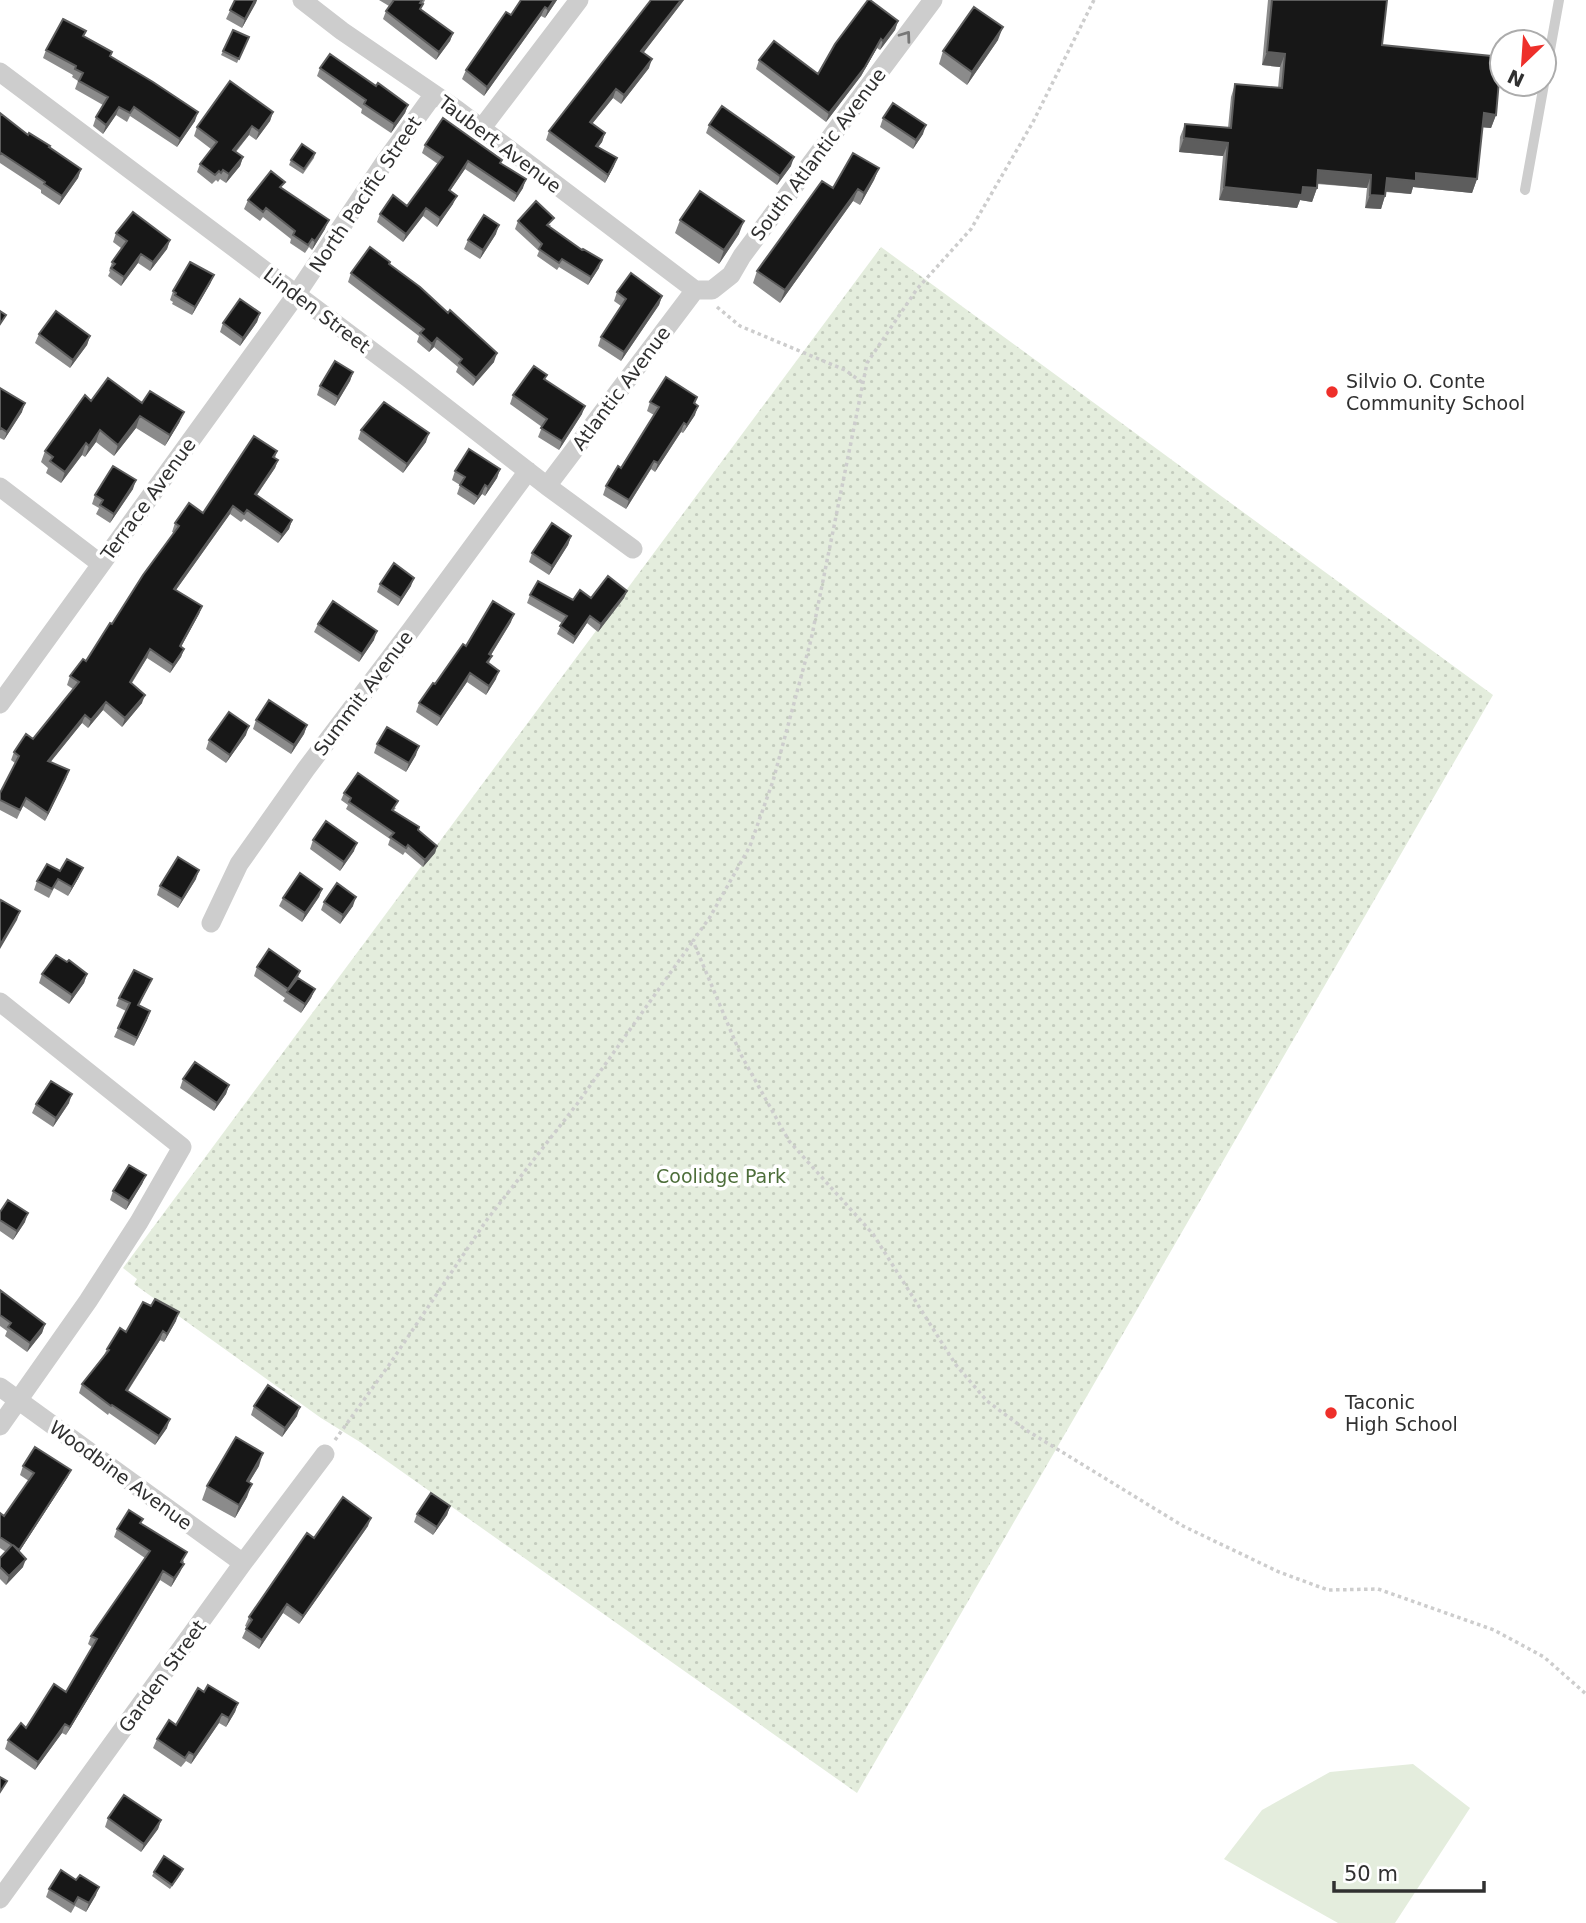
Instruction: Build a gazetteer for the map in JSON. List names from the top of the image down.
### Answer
{
  "streets": {
    "street": [
      "Taubert Avenue",
      "South Atlantic Avenue",
      "North Pacific Street",
      "Linden Street",
      "Atlantic Avenue",
      "Terrace Avenue",
      "Summit Avenue",
      "Woodbine Avenue",
      "Garden Street"
    ]
  },
  "crossings": [
    ["Taubert Avenue", "South Atlantic Avenue"],
    ["Taubert Avenue", "North Pacific Street"],
    ["Taubert Avenue", "Atlantic Avenue"],
    ["South Atlantic Avenue", "Atlantic Avenue"],
    ["North Pacific Street", "Linden Street"],
    ["North Pacific Street", "Terrace Avenue"],
    ["Linden Street", "Atlantic Avenue"],
    ["Linden Street", "Terrace Avenue"],
    ["Linden Street", "Summit Avenue"],
    ["Woodbine Avenue", "Garden Street"]
  ],
  "one_way": ["South Atlantic Avenue"],
  "parks": ["Coolidge Park"],
  "places": ["Silvio O. Conte Community School", "Taconic High School"],
  "scale_bar": "50 m",
  "north": "bottom left"
}
